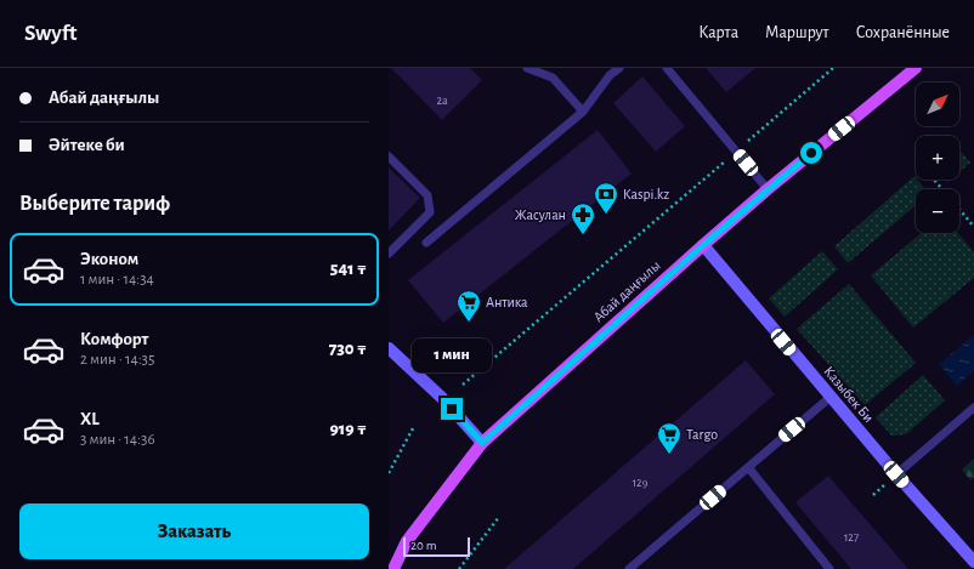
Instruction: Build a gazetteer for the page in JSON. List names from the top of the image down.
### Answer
{
  "streets": {
    "main road": ["Абай даңғылы"],
    "street": ["Казыбек Би"]
  },
  "crossings": [
    ["Абай даңғылы", "Казыбек Би"]
  ],
  "places": {
    "bank": ["Kaspi.kz"],
    "pharmacy": ["Жасулан"],
    "supermarket": ["Антика", "Targo"]
  },
  "house_numbers": ["2а", "129", "127"],
  "scale_bar": "20 m",
  "north": "top right",
  "page": {
    "header": "Swyft",
    "nav": ["Карта", "Маршрут", "Сохранённые"],
    "banner": ["Абай даңғылы", "Әйтеке би"],
    "map_buttons": ["+", "−"],
    "heading": "Выберите тариф",
    "list": [
      {
        "name": "Эконом",
        "note": "1 мин · 14:34",
        "value": "541 ₸"
      },
      {
        "name": "Комфорт",
        "note": "2 мин · 14:35",
        "value": "730 ₸"
      },
      {
        "name": "XL",
        "note": "3 мин · 14:36",
        "value": "919 ₸"
      }
    ],
    "bubble": "1 мин",
    "buttons": "Заказать",
    "scale": "20 m"
  }
}
